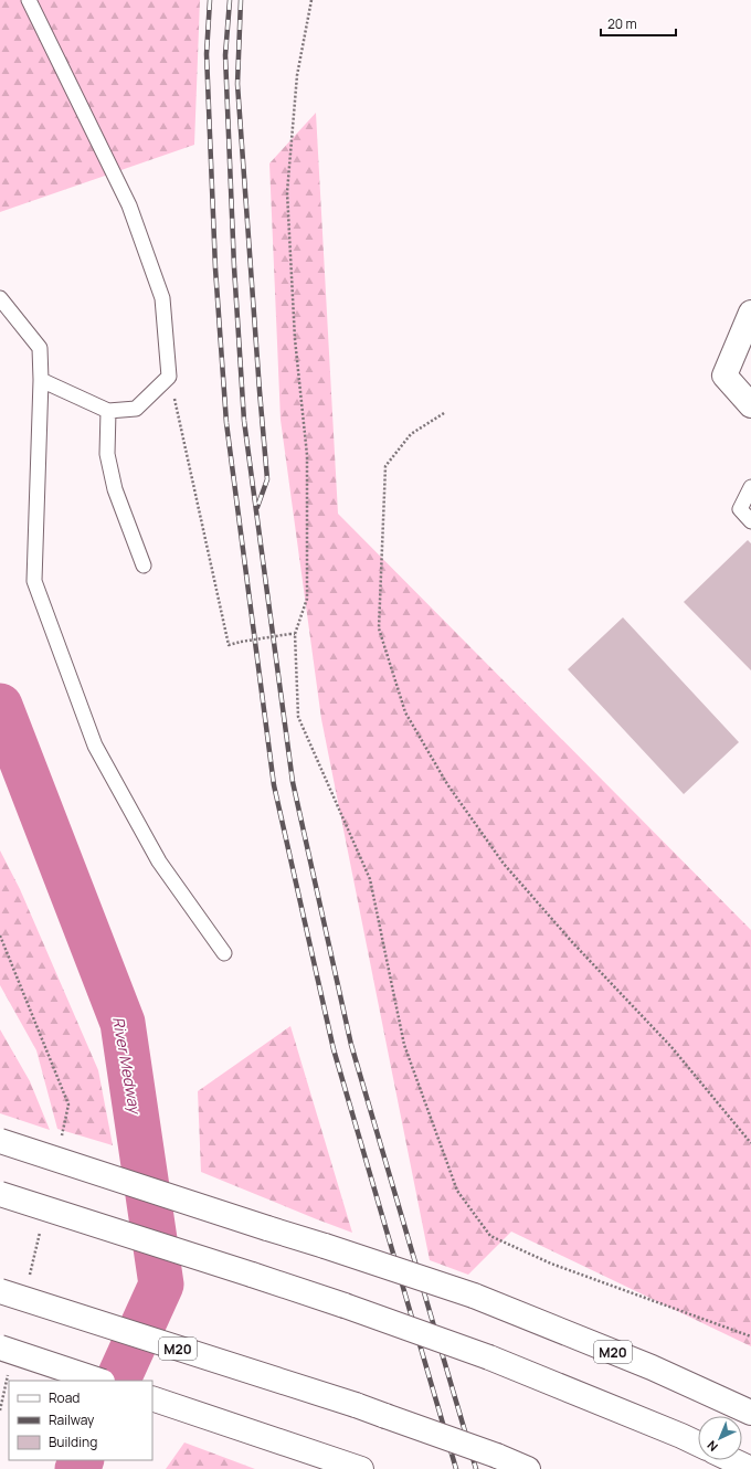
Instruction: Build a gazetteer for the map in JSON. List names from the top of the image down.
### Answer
{
  "streets": {
    "main road": ["M20"]
  },
  "water": ["River Medway"],
  "legend": ["Road", "Railway", "Building"],
  "scale_bar": "20 m",
  "north": "bottom left"
}
